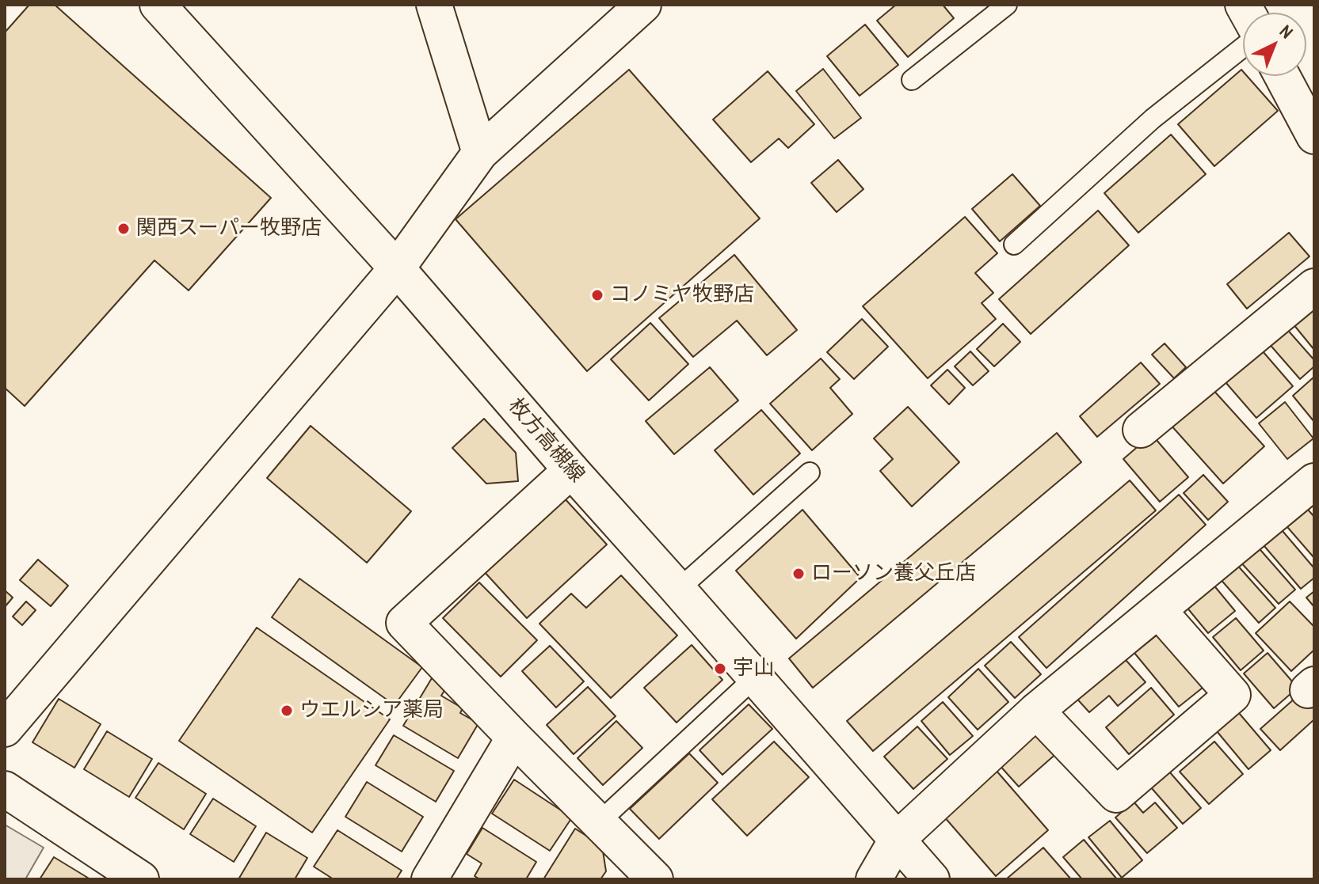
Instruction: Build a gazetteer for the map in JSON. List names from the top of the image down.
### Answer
{
  "streets": {
    "street": ["枚方高槻線"]
  },
  "places": [
    "関西スーパー牧野店",
    "コノミヤ牧野店",
    "ローソン養父丘店",
    "宇山",
    "ウエルシア薬局"
  ],
  "north": "top right"
}
